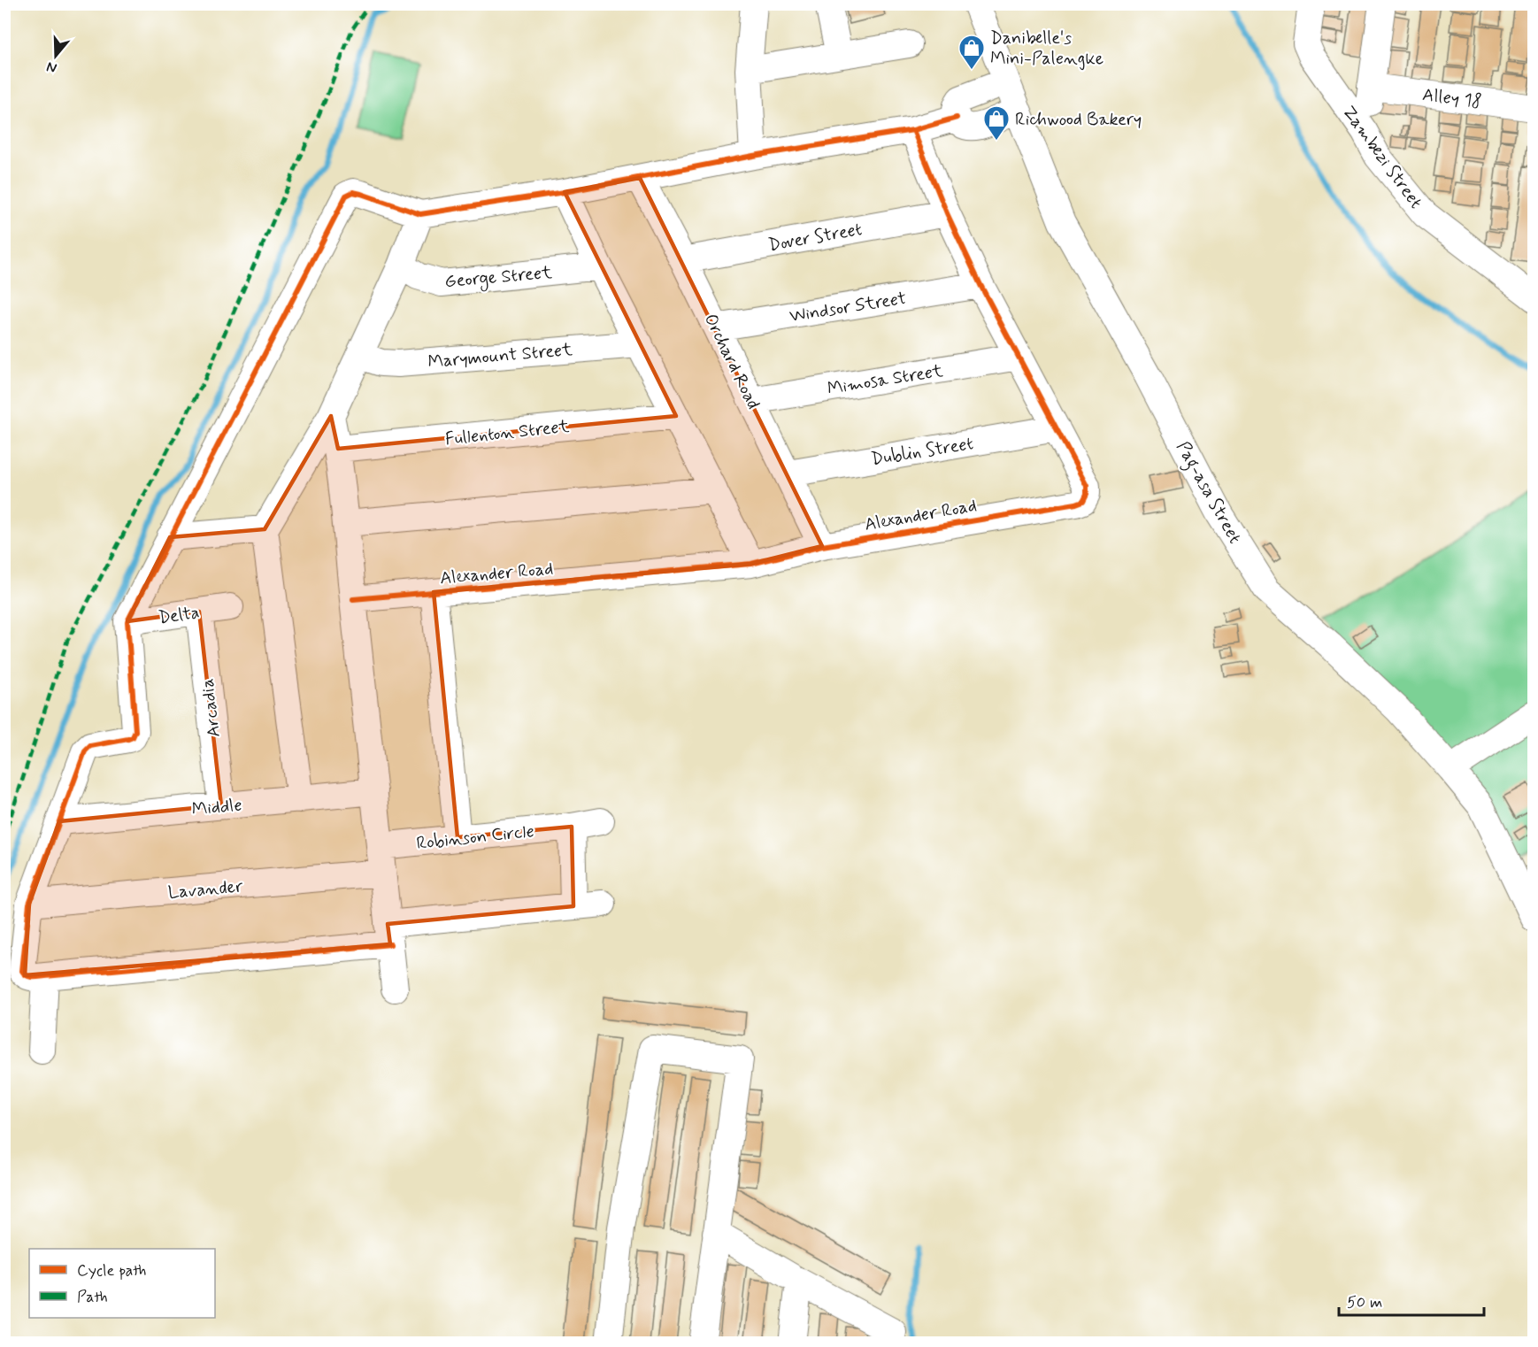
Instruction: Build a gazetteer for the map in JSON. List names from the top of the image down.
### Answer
{
  "streets": {
    "street": [
      "Alley 18",
      "Zambezi Street",
      "Dover Street",
      "George Street",
      "Windsor Street",
      "Marymount Street",
      "Orchard Road",
      "Mimosa Street",
      "Fullenton Street",
      "Dublin Street",
      "Pag-asa Street",
      "Alexander Road",
      "Delta",
      "Arcadia",
      "Middle",
      "Robinson Circle",
      "Lavander"
    ]
  },
  "crossings": [
    ["Dover Street", "Orchard Road"],
    ["Dover Street", "Alexander Road"],
    ["Windsor Street", "Orchard Road"],
    ["Windsor Street", "Alexander Road"],
    ["Orchard Road", "Mimosa Street"],
    ["Orchard Road", "Dublin Street"],
    ["Orchard Road", "Alexander Road"],
    ["Mimosa Street", "Alexander Road"],
    ["Dublin Street", "Alexander Road"],
    ["Delta", "Arcadia"],
    ["Arcadia", "Middle"]
  ],
  "places": {
    "shop": ["Danibelle's Mini-Palengke", "Richwood Bakery"]
  },
  "legend": ["Cycle path", "Path"],
  "scale_bar": "50 m",
  "north": "bottom"
}
